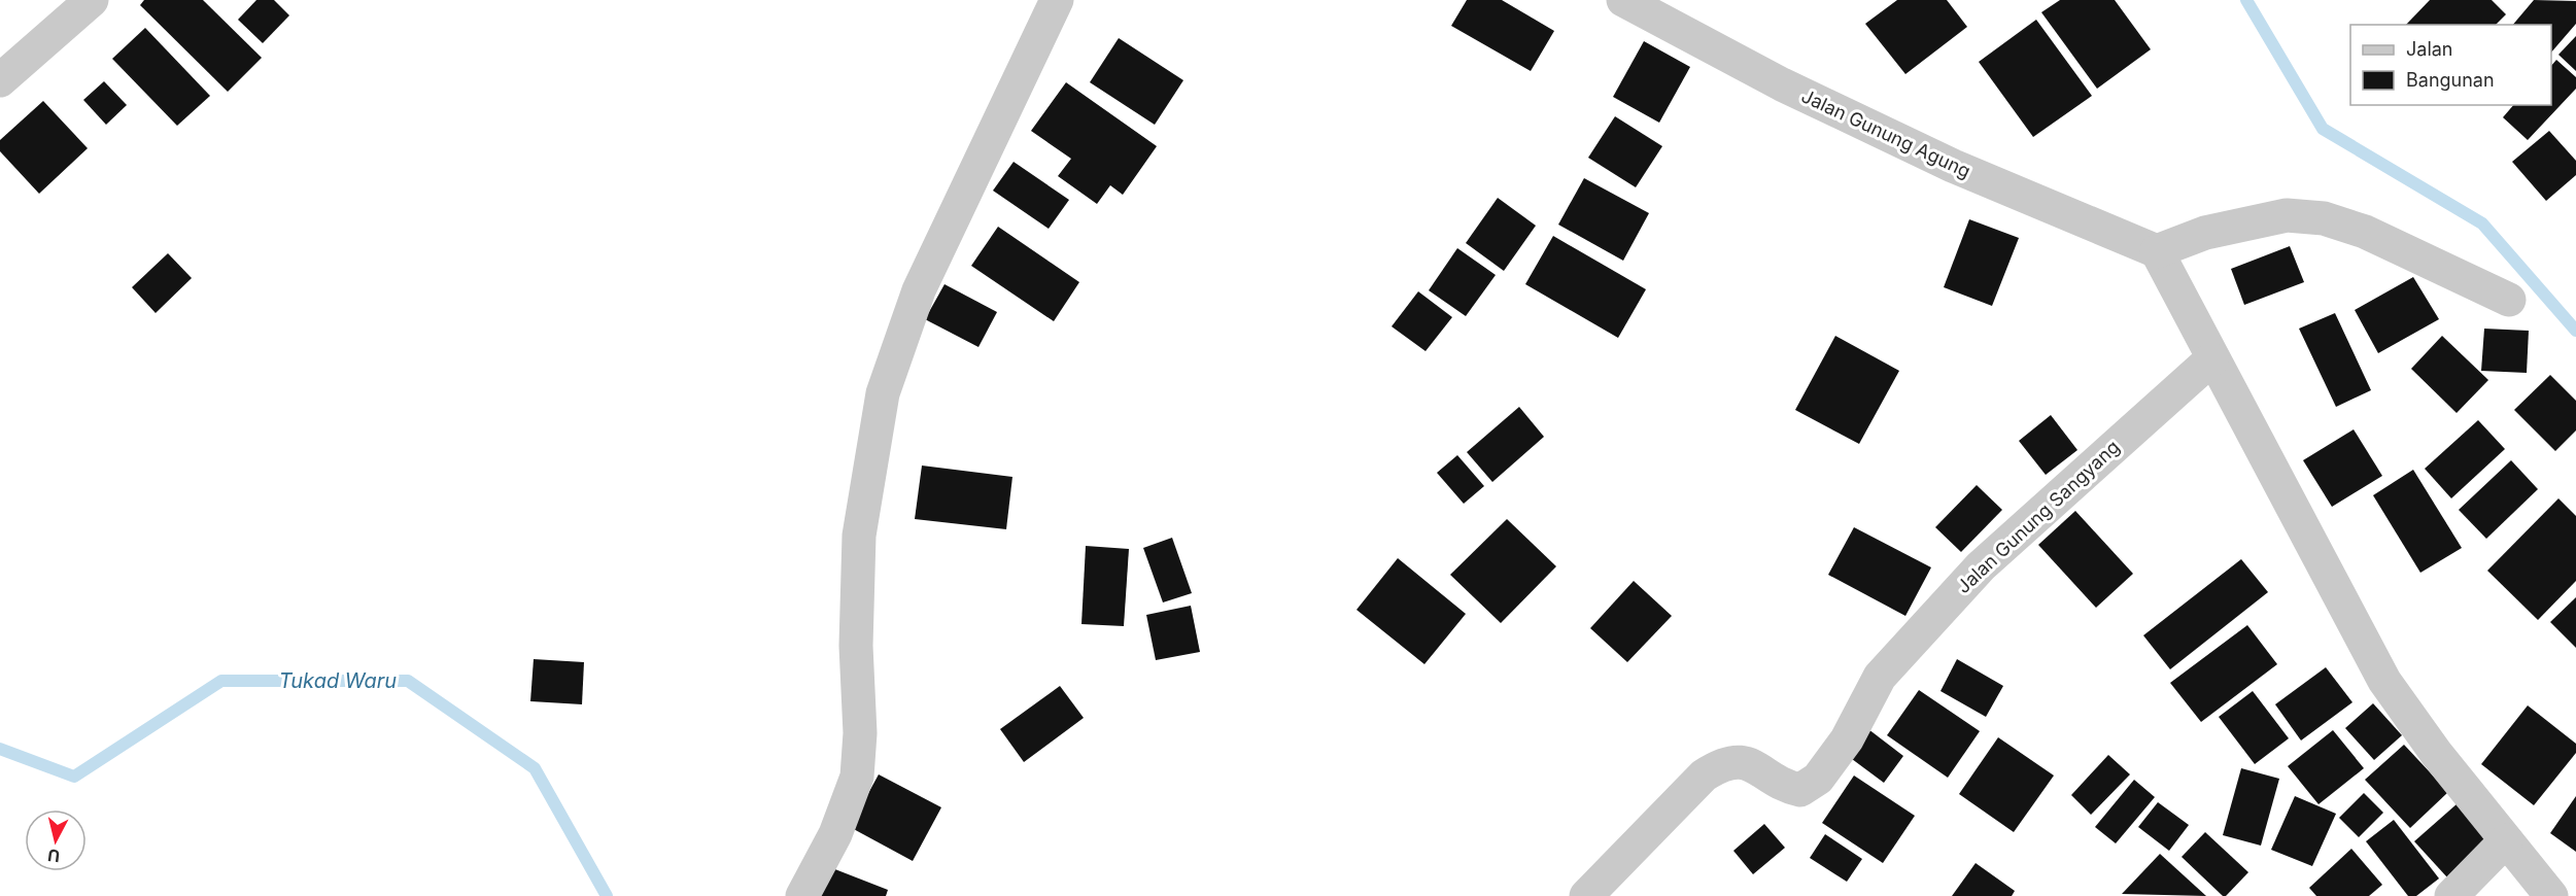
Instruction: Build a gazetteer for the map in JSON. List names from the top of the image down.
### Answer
{
  "streets": {
    "street": ["Jalan Gunung Agung", "Jalan Gunung Sangyang"]
  },
  "water": ["Tukad Waru"],
  "legend": ["Jalan", "Bangunan"],
  "north": "bottom"
}
